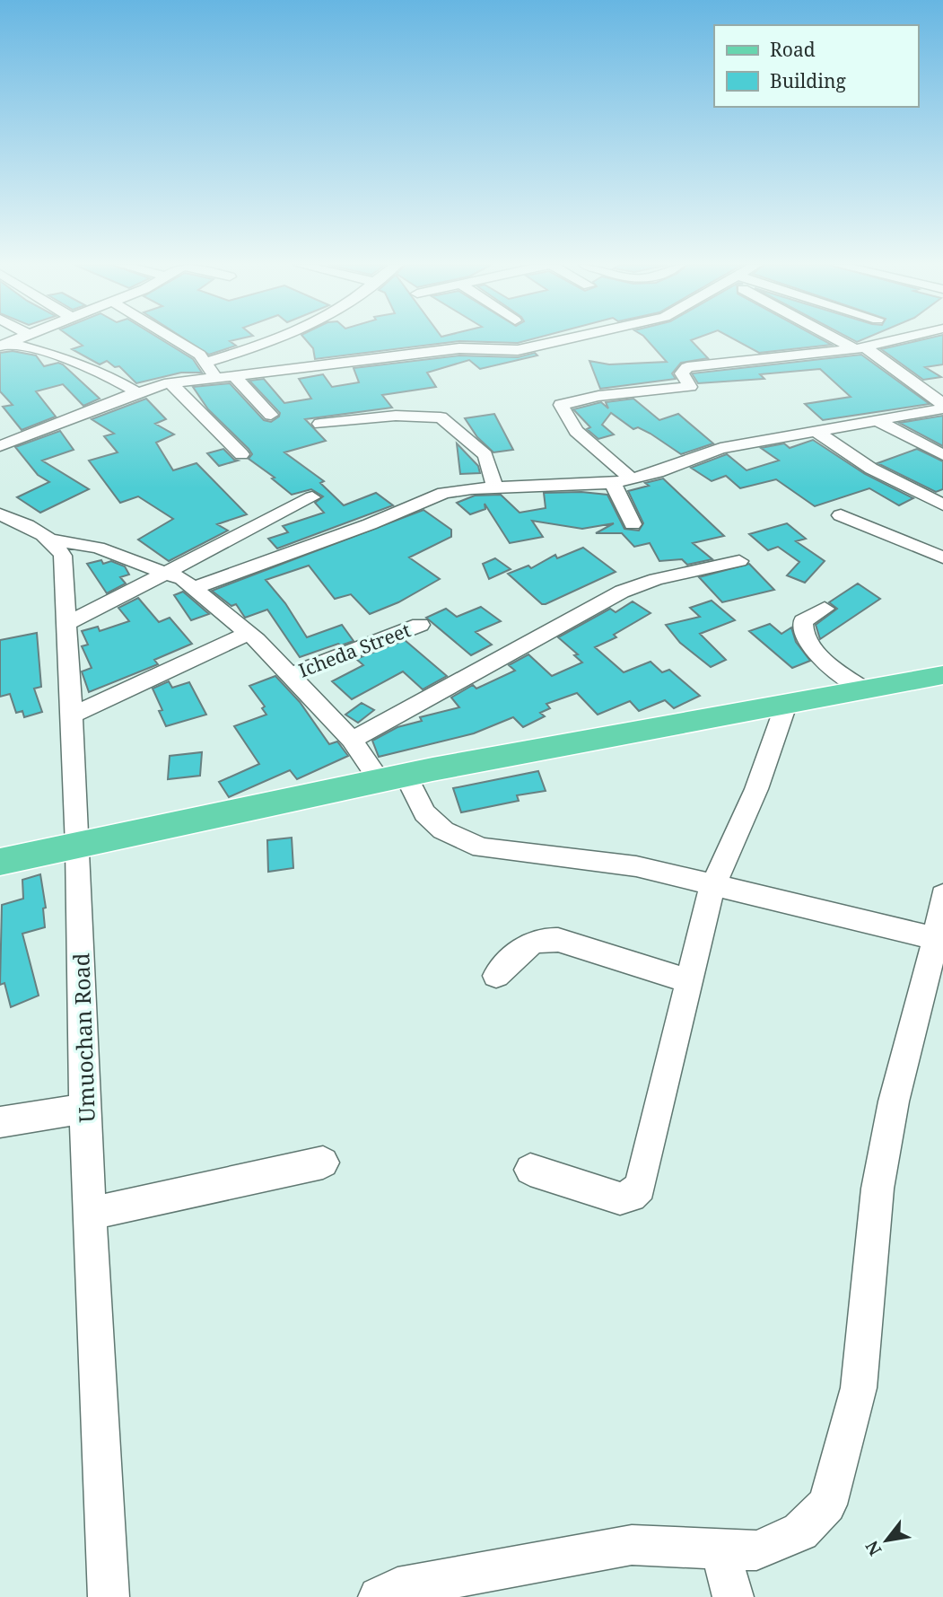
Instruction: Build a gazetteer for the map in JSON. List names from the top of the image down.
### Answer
{
  "streets": {
    "street": ["Icheda Street", "Umuochan Road"]
  },
  "legend": ["Road", "Building"],
  "north": "bottom left"
}
